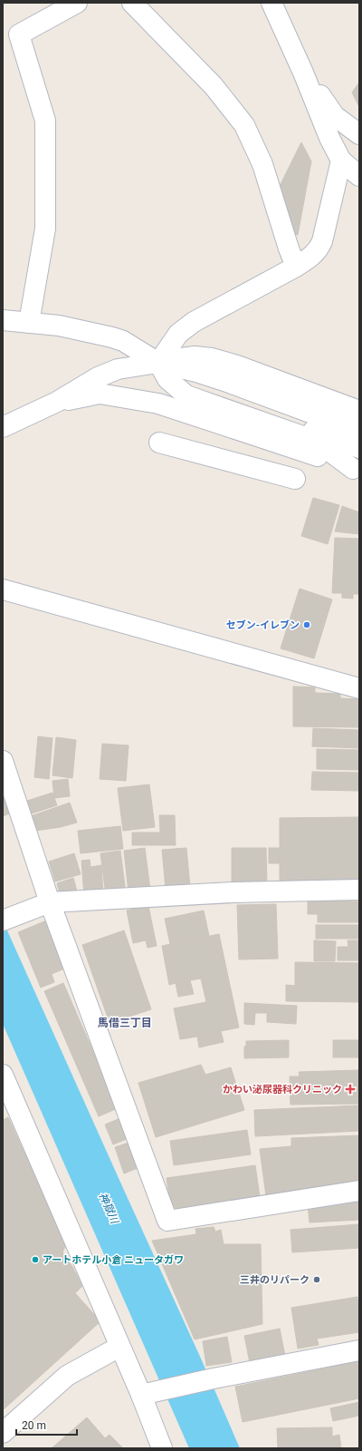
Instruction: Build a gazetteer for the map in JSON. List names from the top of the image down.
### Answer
{
  "districts": ["馬借三丁目"],
  "water": ["神獄川"],
  "places": {
    "other": ["セブン-イレブン", "アートホテル小倉 ニュータガワ", "三井のリパーク"],
    "health": ["かわい泌尿器科クリニック"]
  },
  "scale_bar": "20 m"
}
